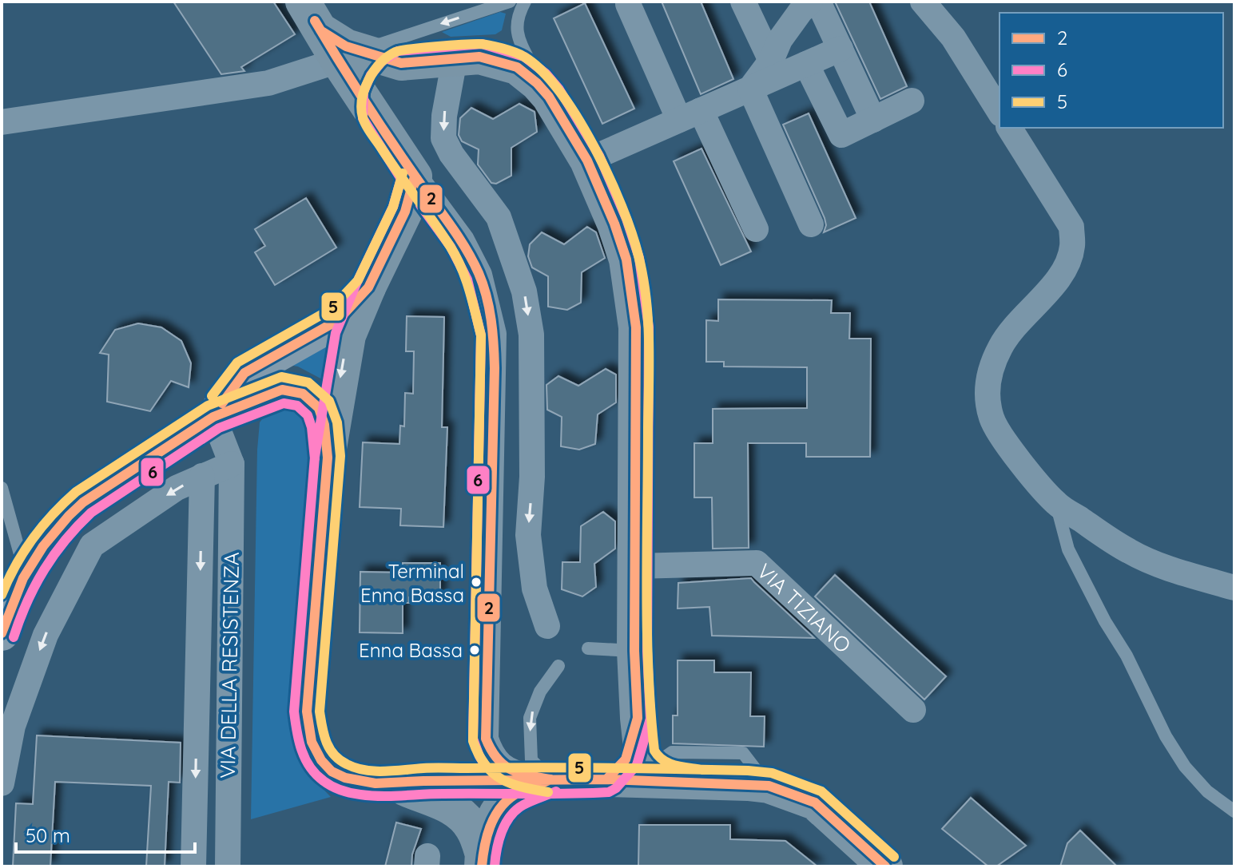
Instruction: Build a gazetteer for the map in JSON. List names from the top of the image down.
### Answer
{
  "streets": {
    "street": ["VIA TIZIANO", "VIA DELLA RESISTENZA"]
  },
  "places": ["Terminal Enna Bassa", "Enna Bassa"],
  "lines": ["transit line 2", "transit line 6", "transit line 5"],
  "legend": ["2", "6", "5"],
  "scale_bar": "50 m"
}
